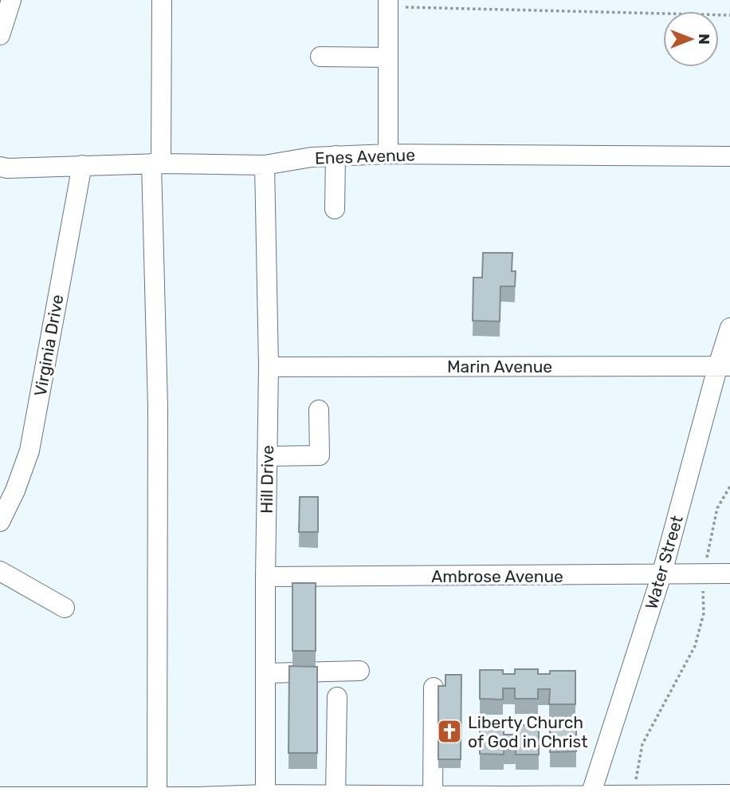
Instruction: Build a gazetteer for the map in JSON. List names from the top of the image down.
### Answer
{
  "streets": {
    "street": [
      "Enes Avenue",
      "Virginia Drive",
      "Marin Avenue",
      "Hill Drive",
      "Water Street",
      "Ambrose Avenue"
    ]
  },
  "crossings": [
    ["Enes Avenue", "Virginia Drive"],
    ["Enes Avenue", "Hill Drive"],
    ["Marin Avenue", "Hill Drive"],
    ["Marin Avenue", "Water Street"],
    ["Hill Drive", "Ambrose Avenue"],
    ["Water Street", "Ambrose Avenue"]
  ],
  "places": {
    "church": ["Liberty Church of God in Christ"]
  },
  "north": "right"
}
